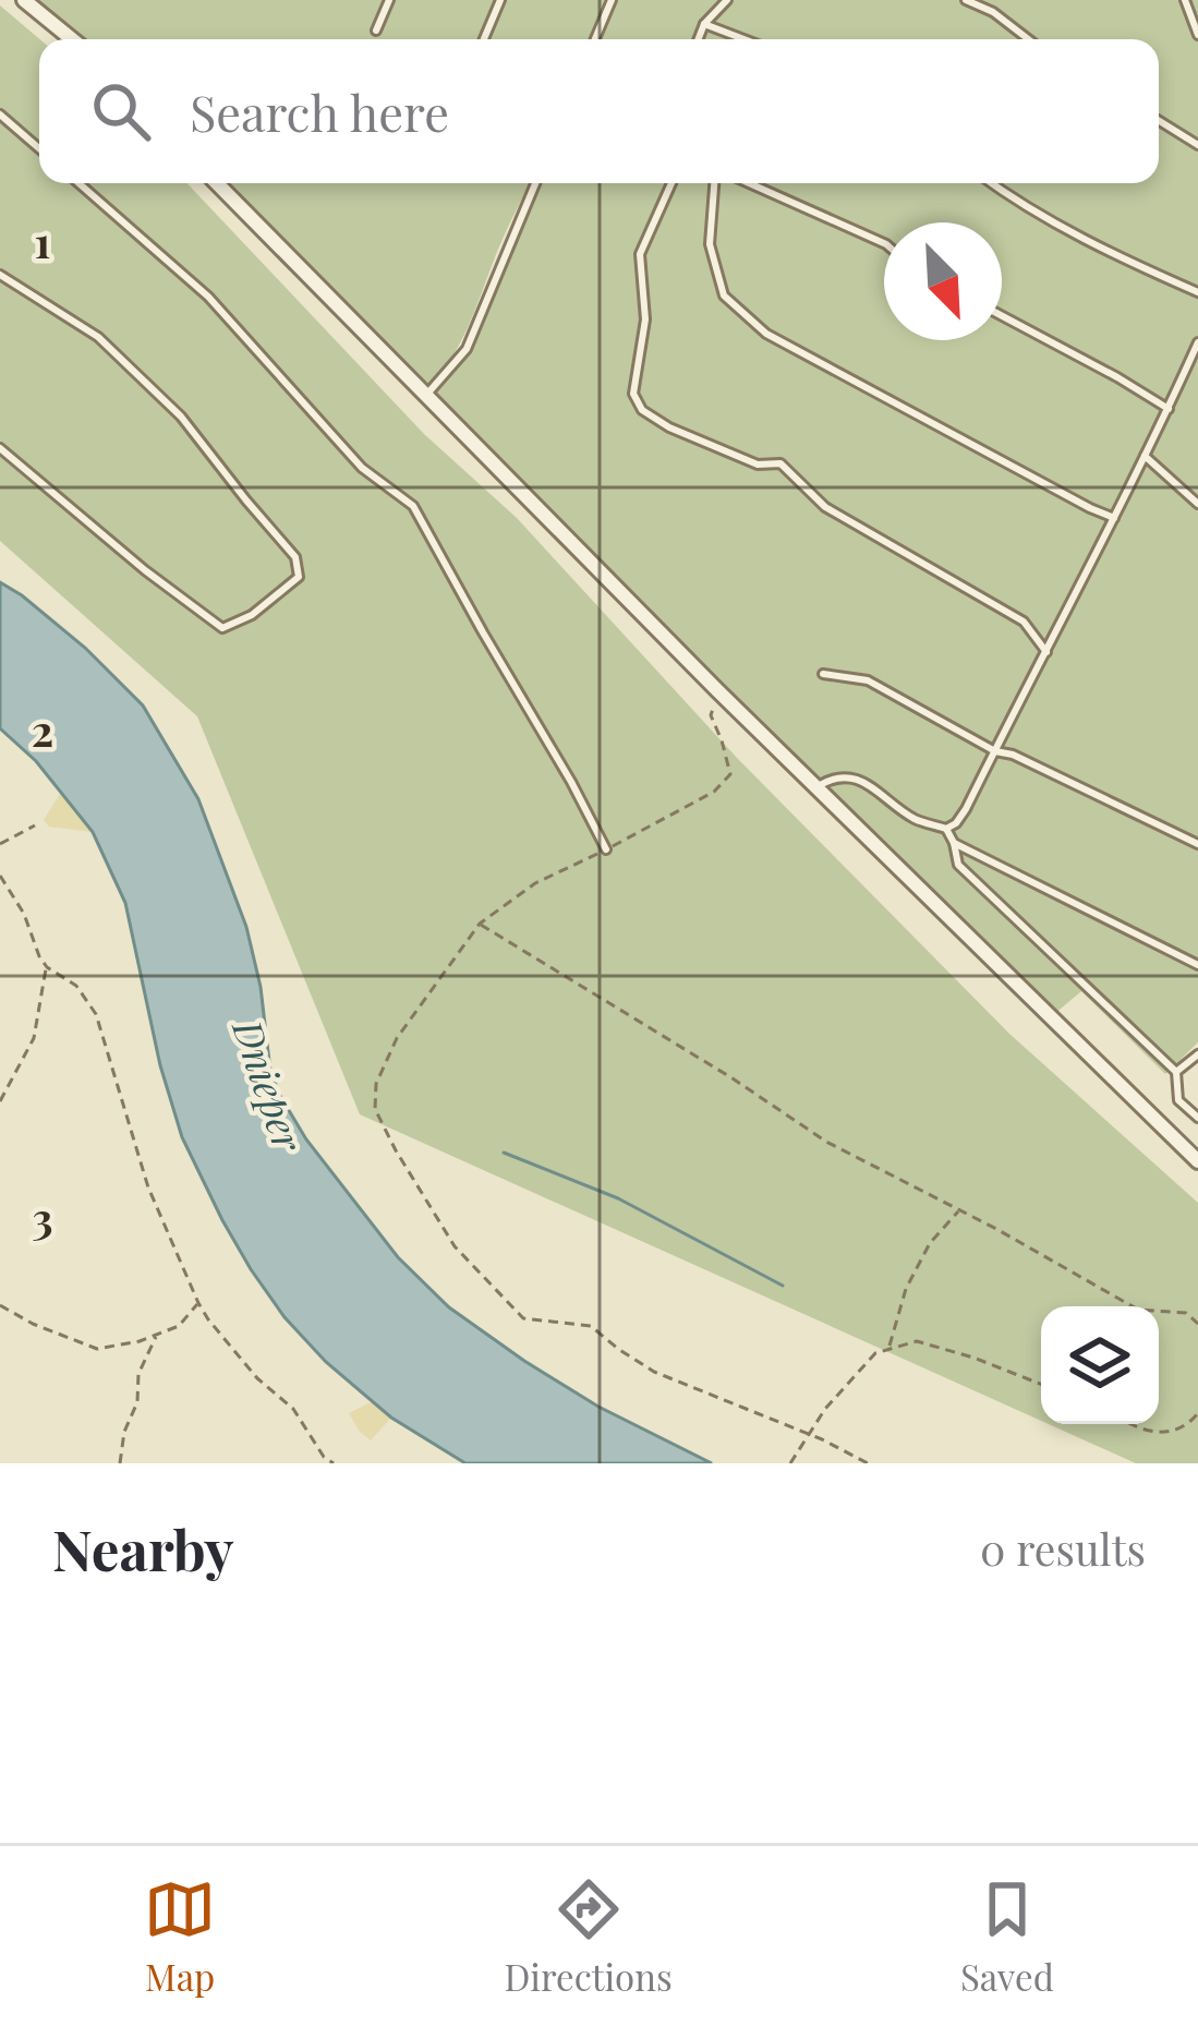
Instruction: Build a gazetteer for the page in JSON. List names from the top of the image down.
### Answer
{
  "water": ["Dnieper"],
  "north": "bottom right",
  "page": {
    "search": "Search here",
    "heading": ["Nearby", "0 results"],
    "nav": ["Map", "Directions", "Saved"]
  },
  "grid": {
    "rows": ["1", "2", "3"]
  }
}
